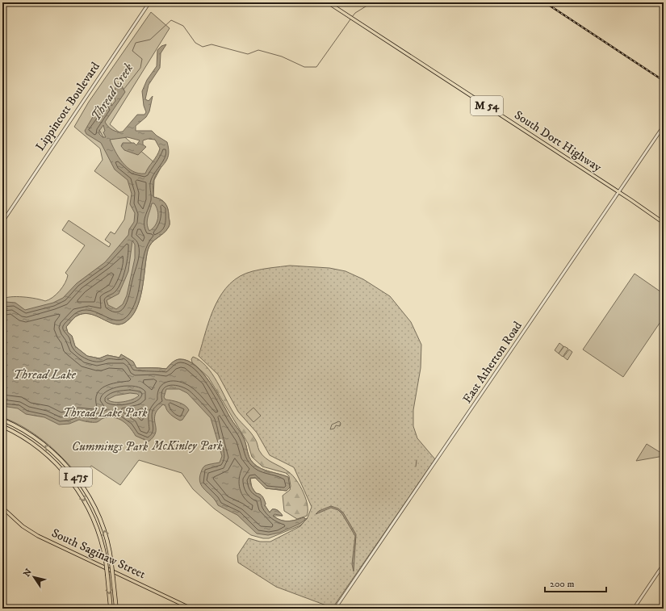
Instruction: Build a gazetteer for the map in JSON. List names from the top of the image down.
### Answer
{
  "streets": {
    "highway": ["I 475"],
    "main road": ["M 54", "South Dort Highway", "South Saginaw Street"],
    "street": ["Lippincott Boulevard", "East Atherton Road"]
  },
  "crossings": [
    ["South Dort Highway", "East Atherton Road"]
  ],
  "water": ["Thread Creek", "Thread Lake"],
  "parks": ["Thread Lake Park", "McKinley Park", "Cummings Park"],
  "scale_bar": "200 m",
  "north": "top left"
}
